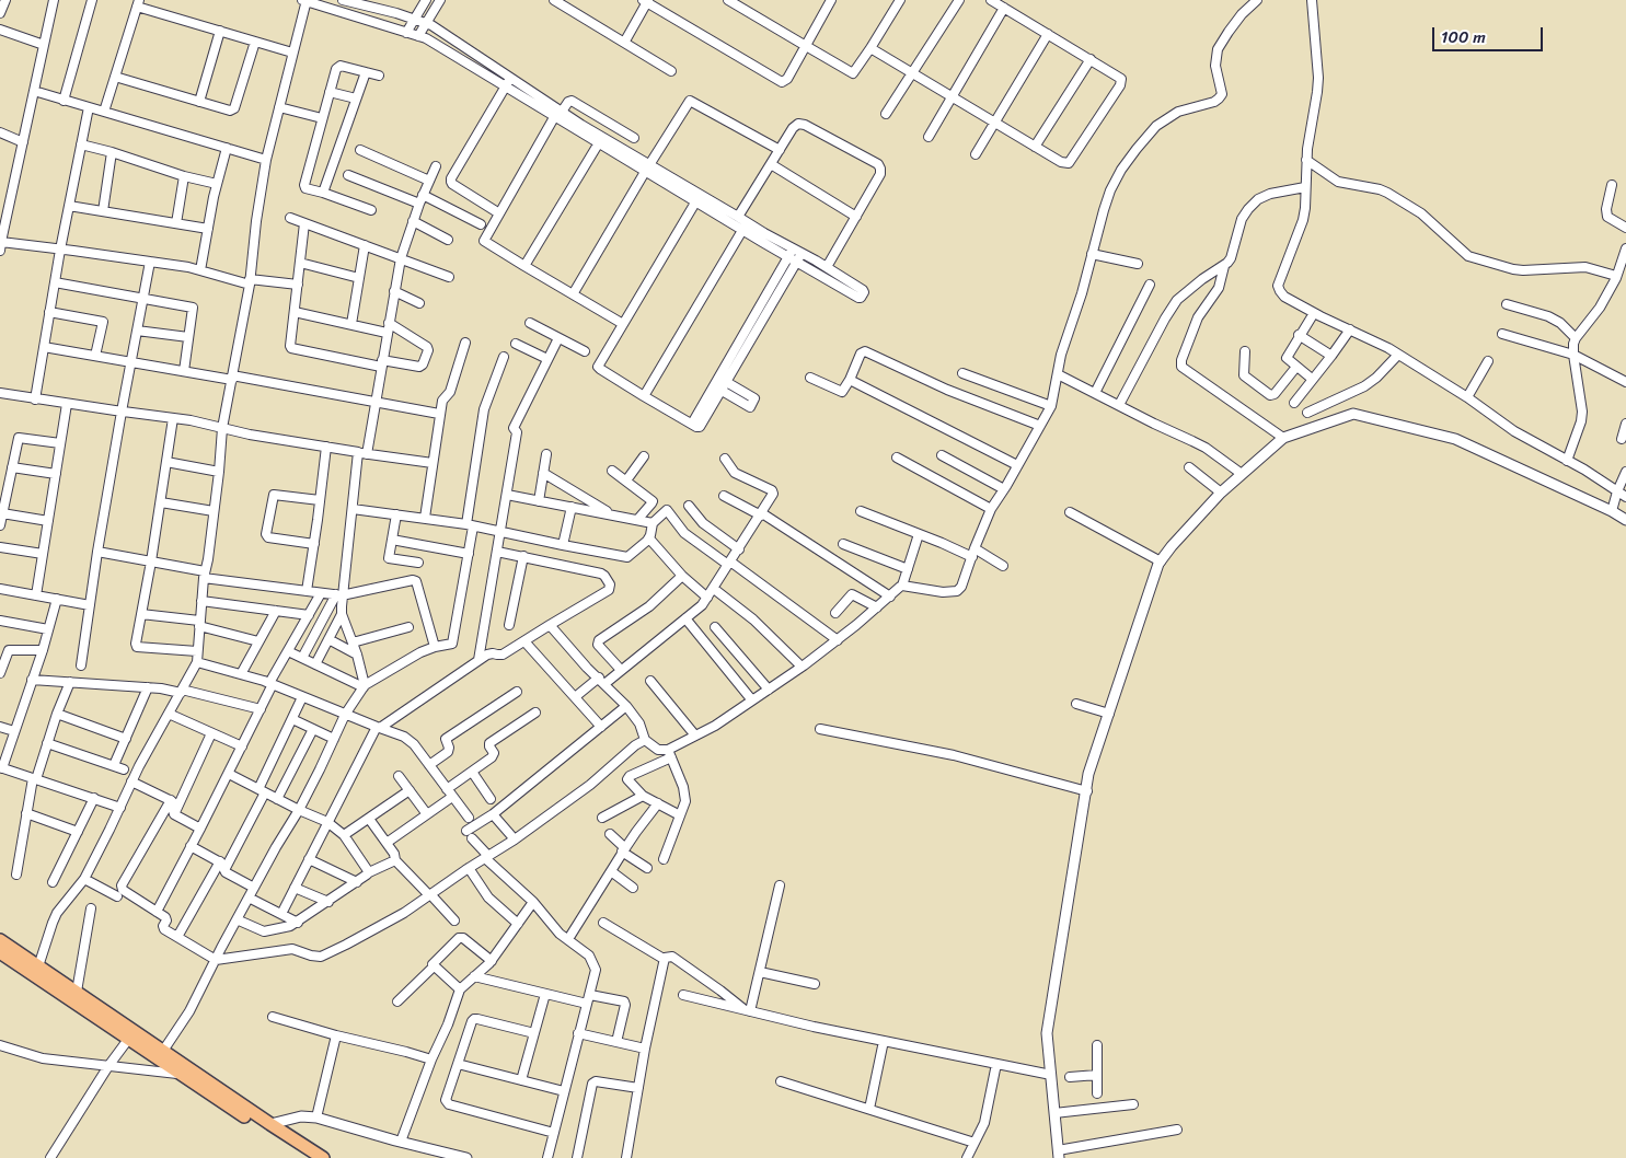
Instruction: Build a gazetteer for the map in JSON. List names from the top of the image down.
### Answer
{
  "scale_bar": "100 m"
}
